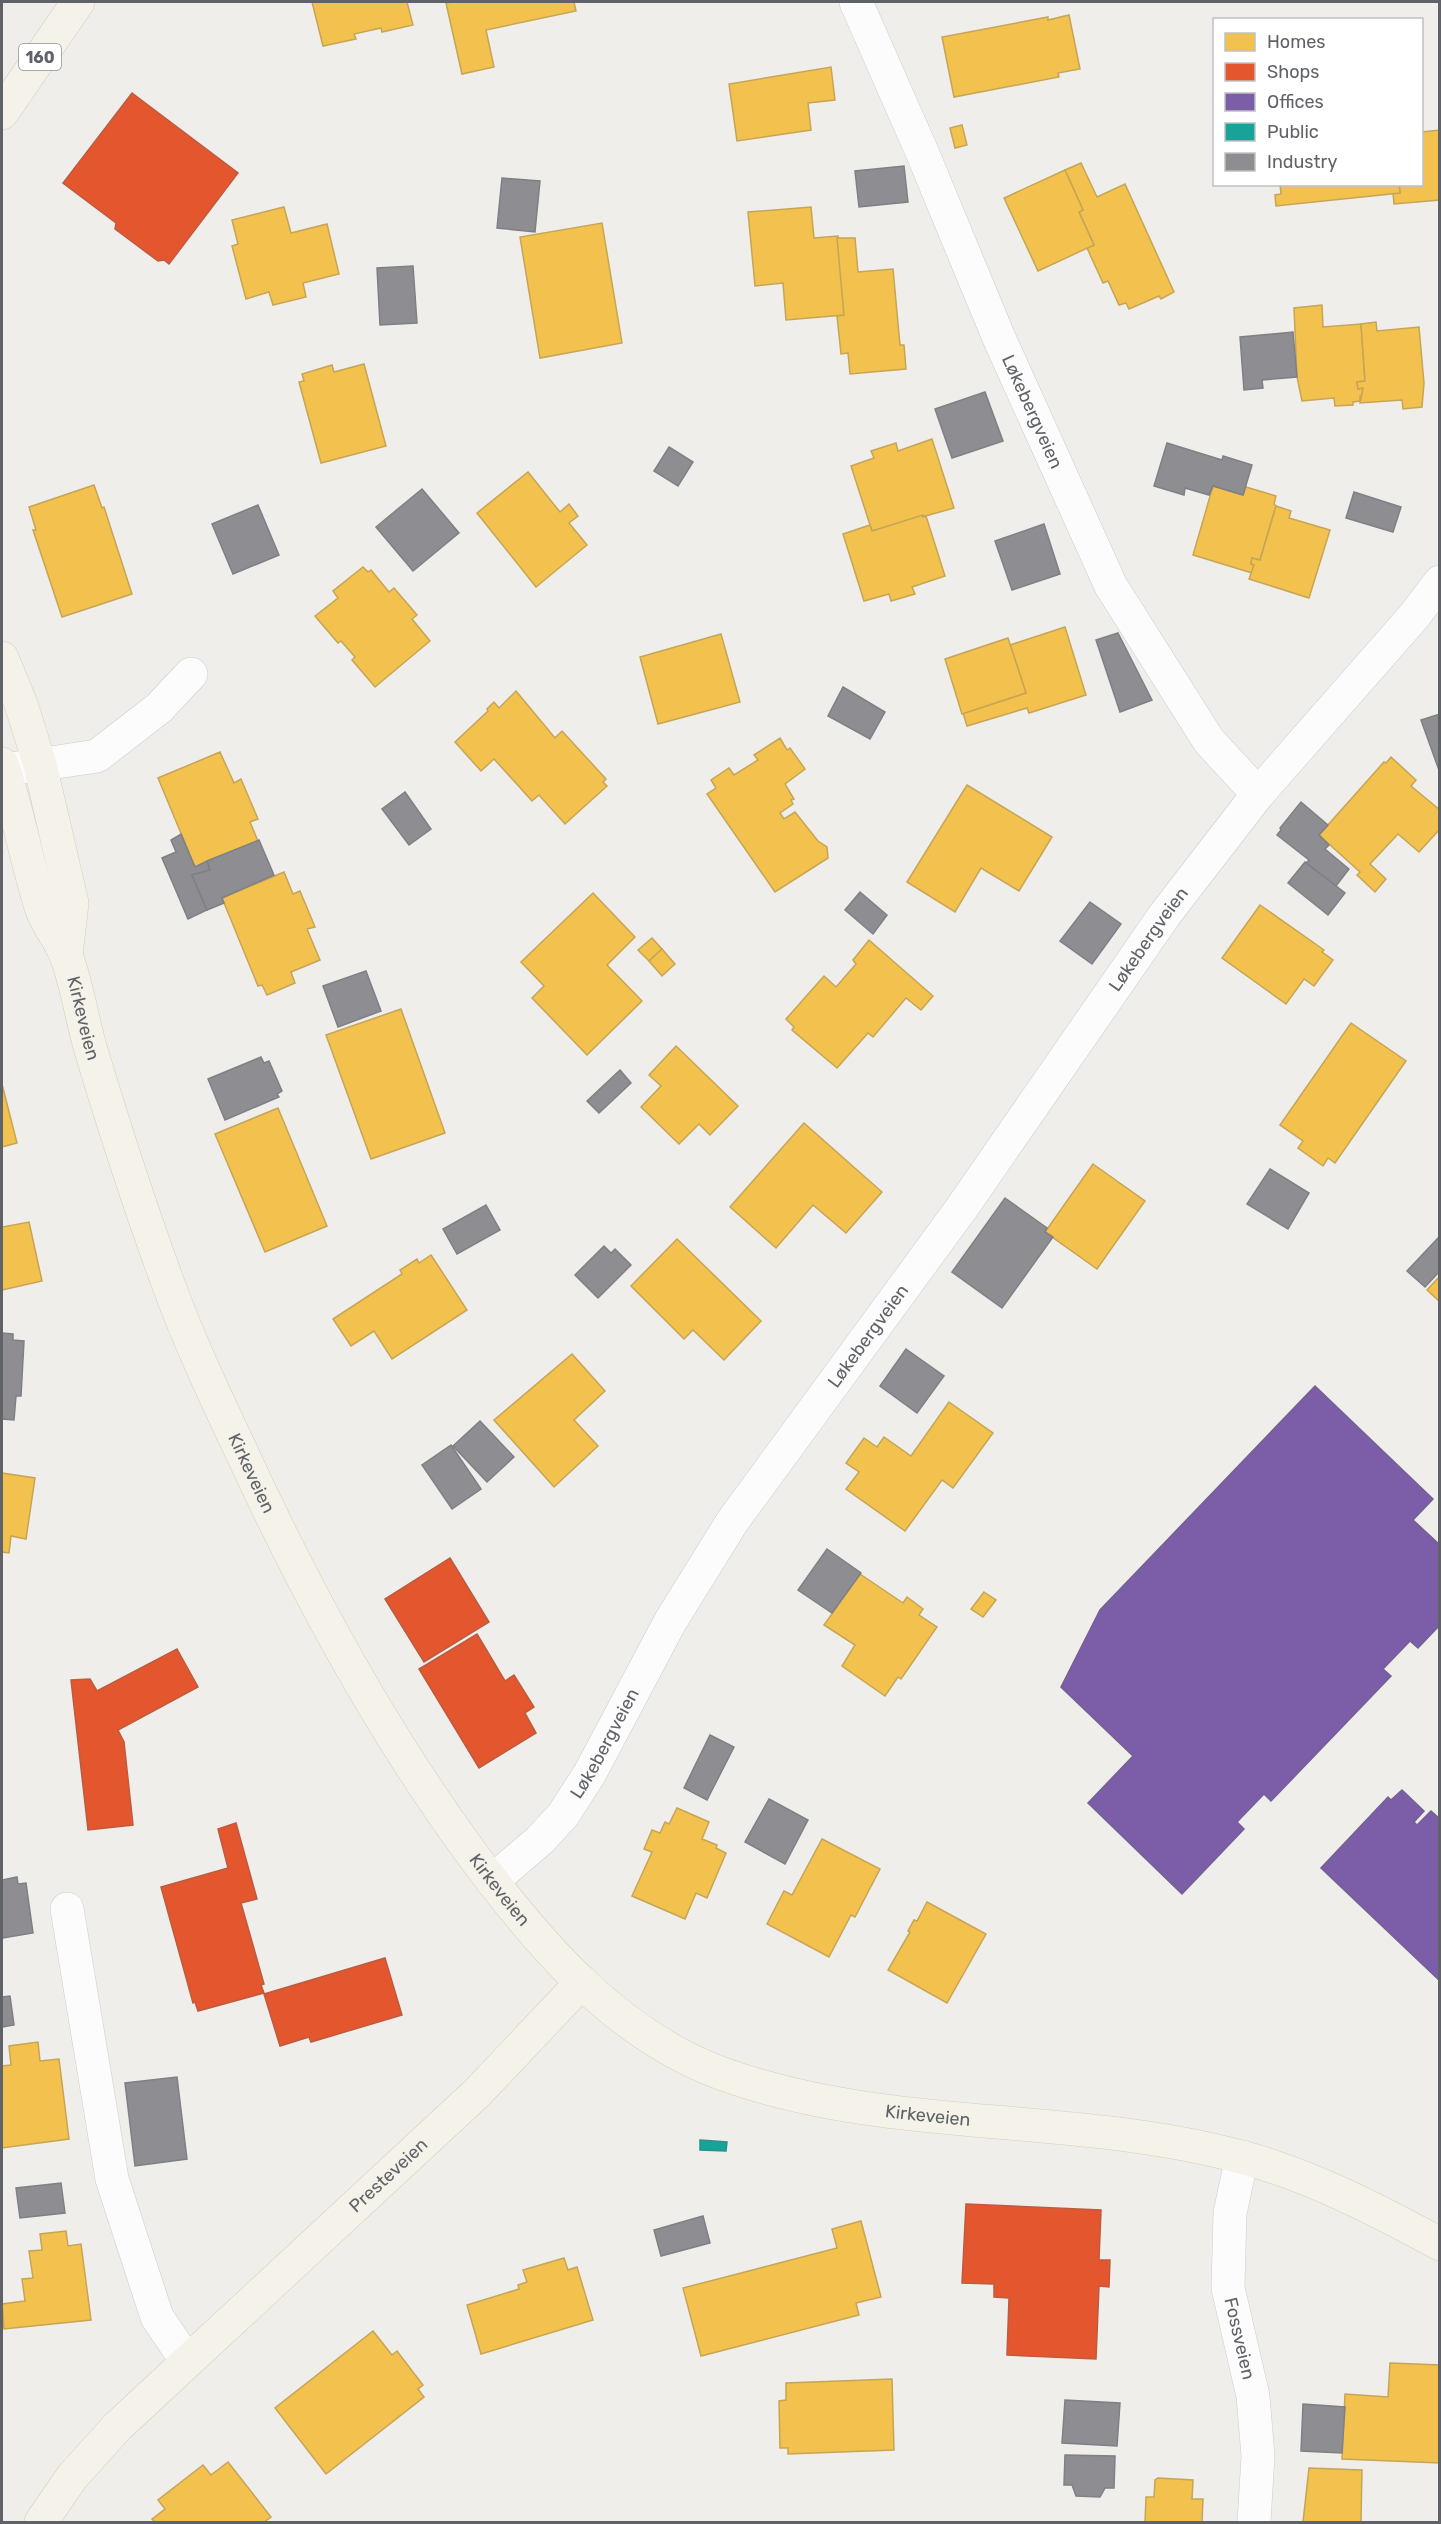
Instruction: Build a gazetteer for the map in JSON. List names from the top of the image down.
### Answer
{
  "streets": {
    "main road": ["160", "Kirkeveien", "Presteveien"],
    "street": ["Løkebergveien", "Fossveien"]
  },
  "crossings": [
    ["Løkebergveien", "Kirkeveien"],
    ["Kirkeveien", "Presteveien"],
    ["Kirkeveien", "Fossveien"]
  ],
  "legend": [
    "Homes",
    "Shops",
    "Offices",
    "Public",
    "Industry"
  ]
}
